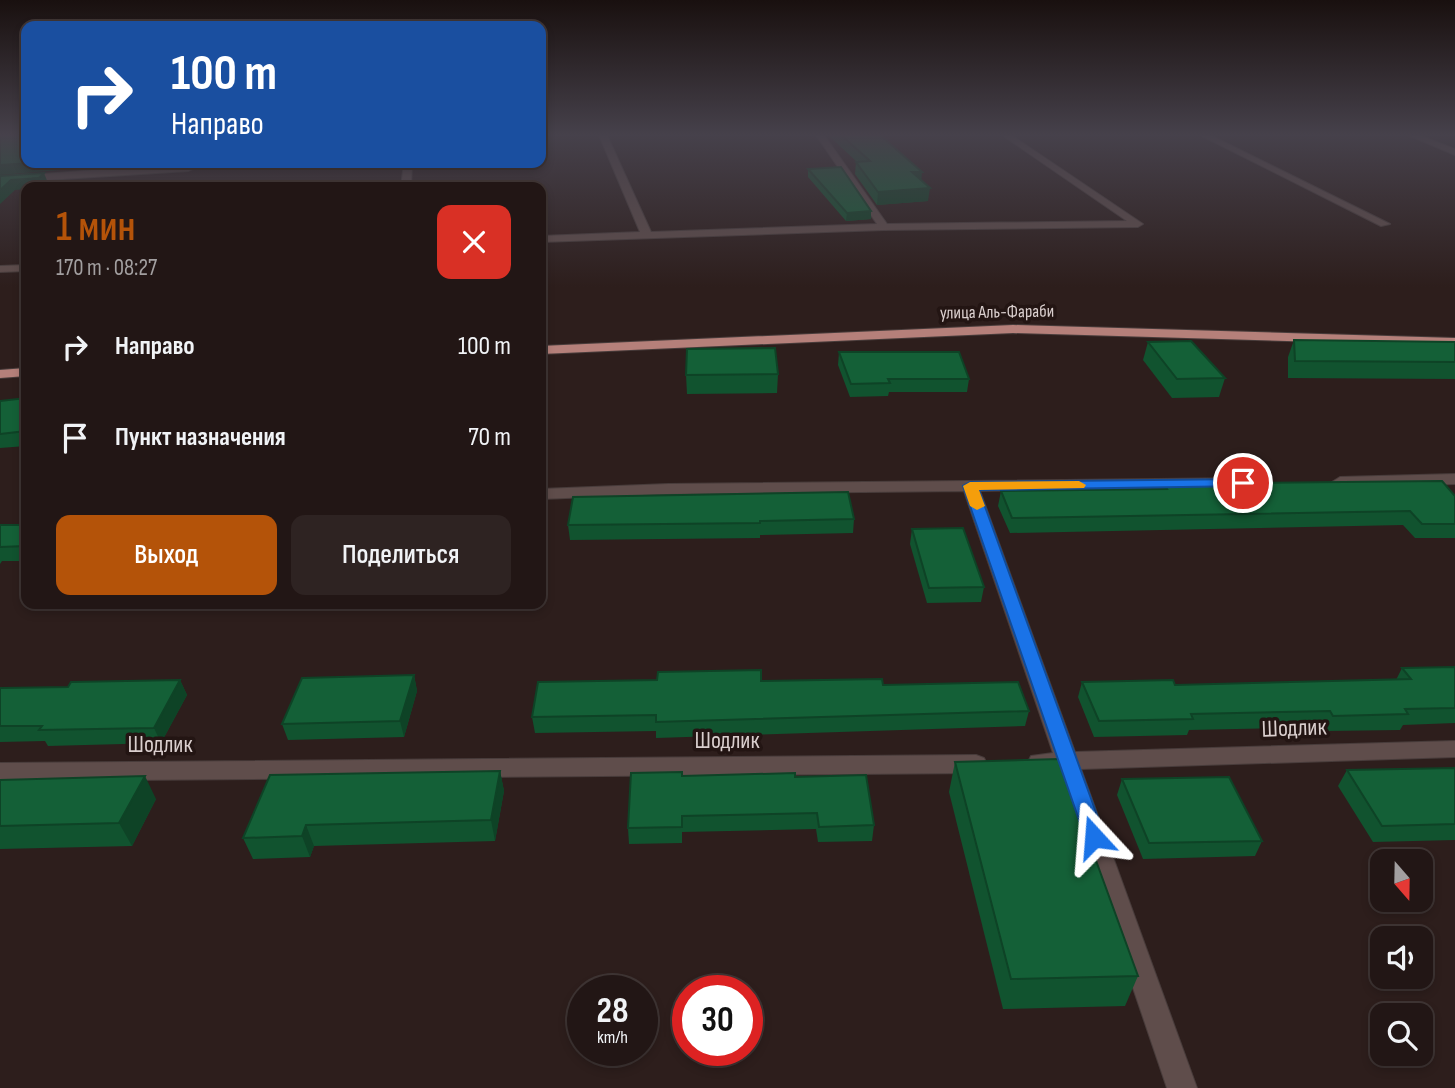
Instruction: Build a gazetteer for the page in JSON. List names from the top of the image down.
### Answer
{
  "streets": {
    "main road": ["улица Аль-Фараби"],
    "street": ["Шодлик"]
  },
  "north": "bottom",
  "page": {
    "turn": ["100 m", "Направо"],
    "heading": ["1 мин", "170 m · 08:27"],
    "list": [
      {
        "name": "Направо",
        "value": "100 m"
      },
      {
        "name": "Пункт назначения",
        "value": "70 m"
      }
    ],
    "buttons": ["Выход", "Поделиться"],
    "speed": "28 km/h",
    "limit": "30"
  }
}
